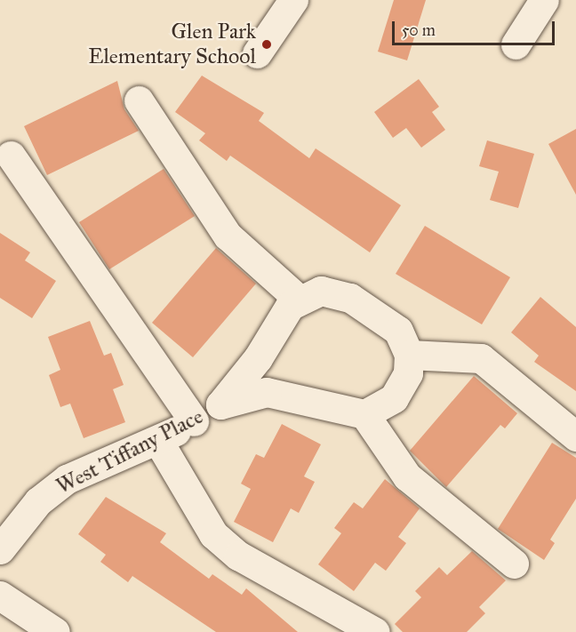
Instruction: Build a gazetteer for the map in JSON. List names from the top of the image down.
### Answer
{
  "streets": {
    "street": ["West Tiffany Place"]
  },
  "places": ["Glen Park Elementary School"],
  "scale_bar": "50 m"
}
